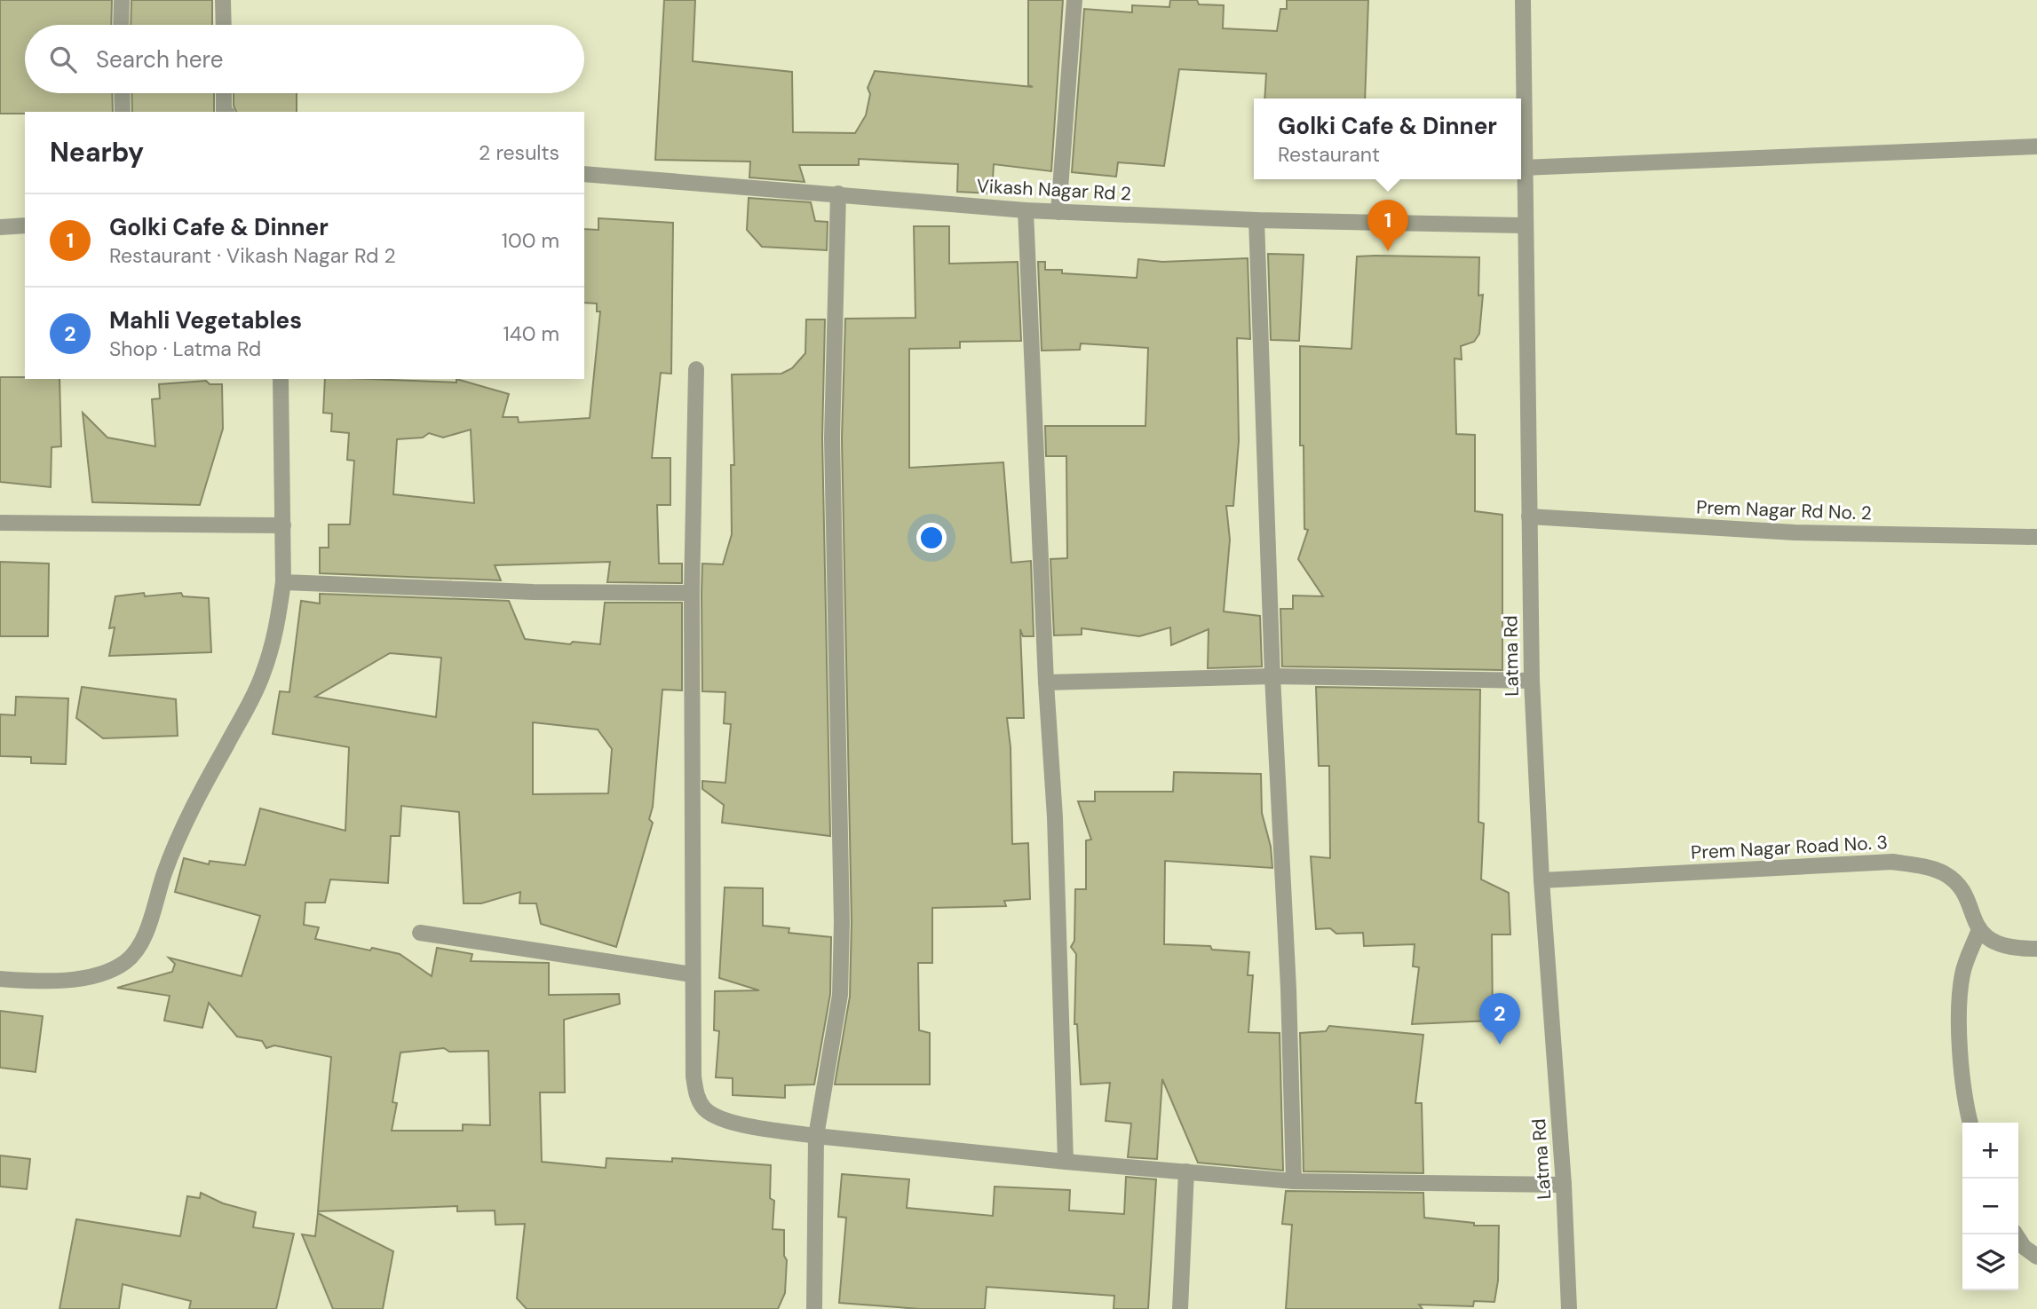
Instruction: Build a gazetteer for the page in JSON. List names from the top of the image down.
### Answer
{
  "streets": {
    "street": [
      "Vikash Nagar Rd 2",
      "Prem Nagar Rd No. 2",
      "Latma Rd",
      "Prem Nagar Road No. 3"
    ]
  },
  "crossings": [
    ["Vikash Nagar Rd 2", "Latma Rd"],
    ["Prem Nagar Rd No. 2", "Latma Rd"],
    ["Latma Rd", "Prem Nagar Road No. 3"]
  ],
  "page": {
    "search": "Search here",
    "popup": ["Golki Cafe & Dinner", "Restaurant"],
    "heading": ["Nearby", "2 results"],
    "list": [
      {
        "mark": "1",
        "name": "Golki Cafe & Dinner",
        "note": "Restaurant · Vikash Nagar Rd 2",
        "value": "100 m"
      },
      {
        "mark": "2",
        "name": "Mahli Vegetables",
        "note": "Shop · Latma Rd",
        "value": "140 m"
      }
    ],
    "pins": ["1", "2"],
    "map_buttons": ["+", "−"]
  }
}
